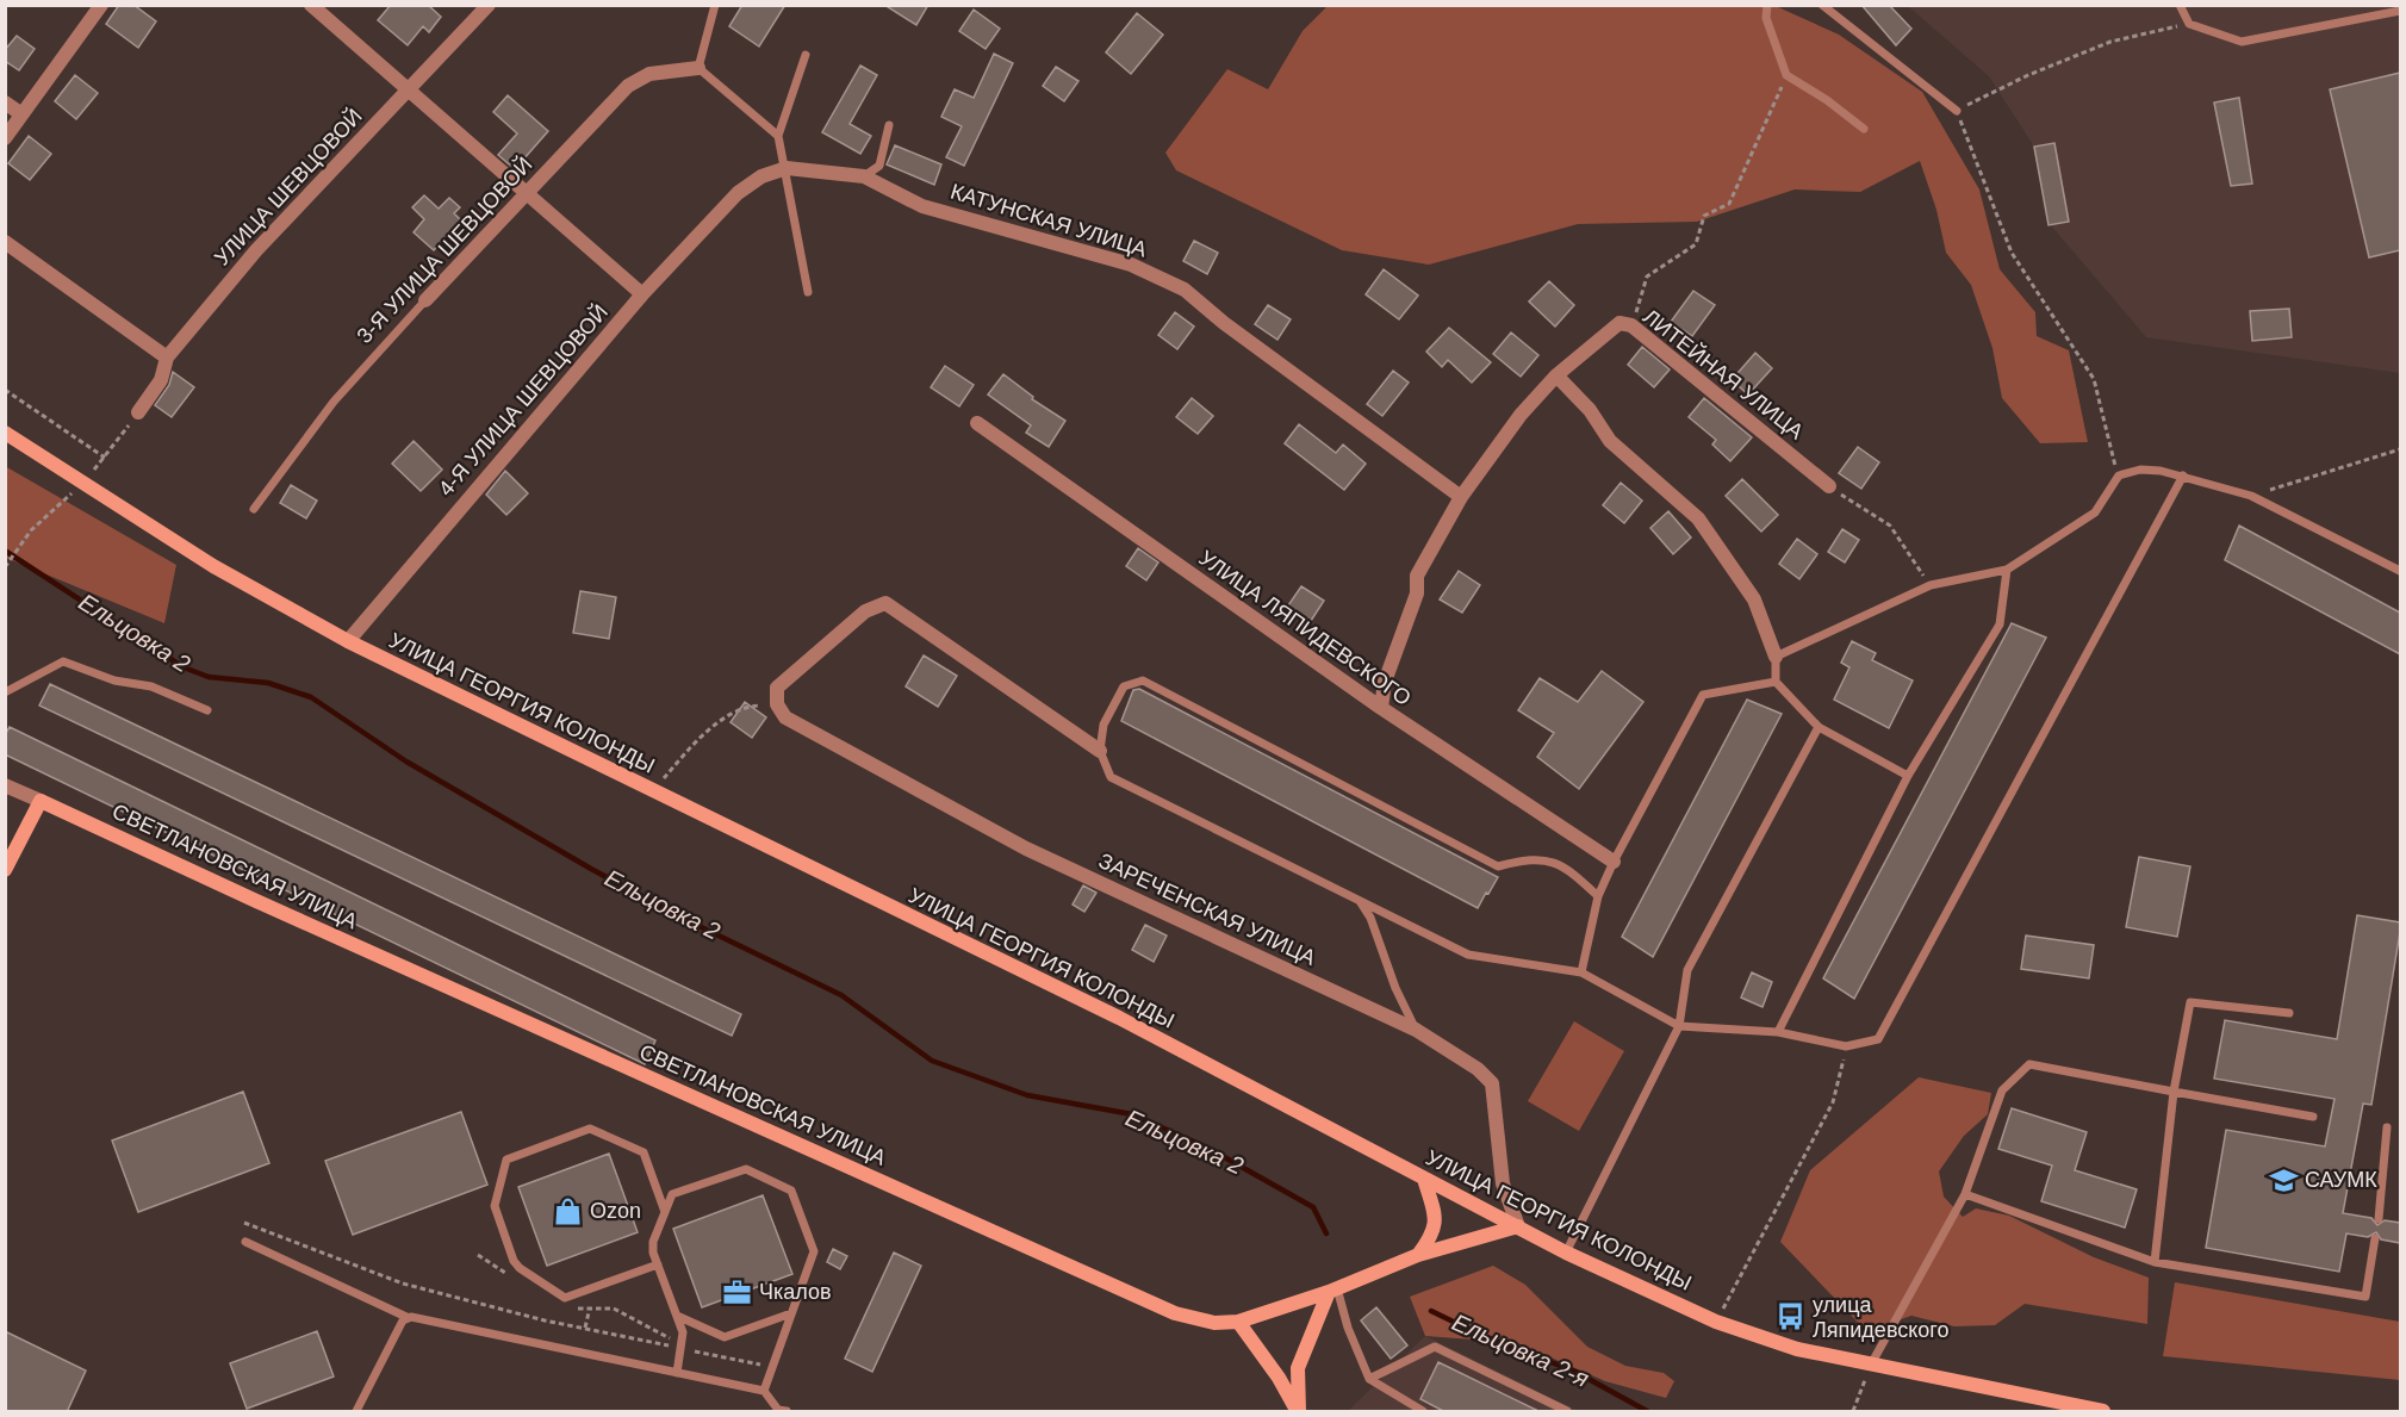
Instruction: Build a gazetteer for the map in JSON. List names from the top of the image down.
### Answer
{
  "streets": {
    "main road": ["УЛИЦА ГЕОРГИЯ КОЛОНДЫ", "СВЕТЛАНОВСКАЯ УЛИЦА"],
    "street": [
      "УЛИЦА ШЕВЦОВОЙ",
      "КАТУНСКАЯ УЛИЦА",
      "3-Я УЛИЦА ШЕВЦОВОЙ",
      "ЛИТЕЙНАЯ УЛИЦА",
      "4-Я УЛИЦА ШЕВЦОВОЙ",
      "УЛИЦА ЛЯПИДЕВСКОГО",
      "ЗАРЕЧЕНСКАЯ УЛИЦА"
    ]
  },
  "crossings": [
    ["КАТУНСКАЯ УЛИЦА", "4-Я УЛИЦА ШЕВЦОВОЙ"],
    ["4-Я УЛИЦА ШЕВЦОВОЙ", "УЛИЦА ГЕОРГИЯ КОЛОНДЫ"],
    ["УЛИЦА ГЕОРГИЯ КОЛОНДЫ", "СВЕТЛАНОВСКАЯ УЛИЦА"],
    ["УЛИЦА ГЕОРГИЯ КОЛОНДЫ", "ЗАРЕЧЕНСКАЯ УЛИЦА"],
    ["СВЕТЛАНОВСКАЯ УЛИЦА", "ЗАРЕЧЕНСКАЯ УЛИЦА"]
  ],
  "water": ["Ельцовка 2", "Ельцовка 2-я"],
  "places": {
    "school or university": ["САУМК"],
    "shop": ["Ozon"],
    "office": ["Чкалов"],
    "bus stop": ["улица Ляпидевского"]
  }
}
